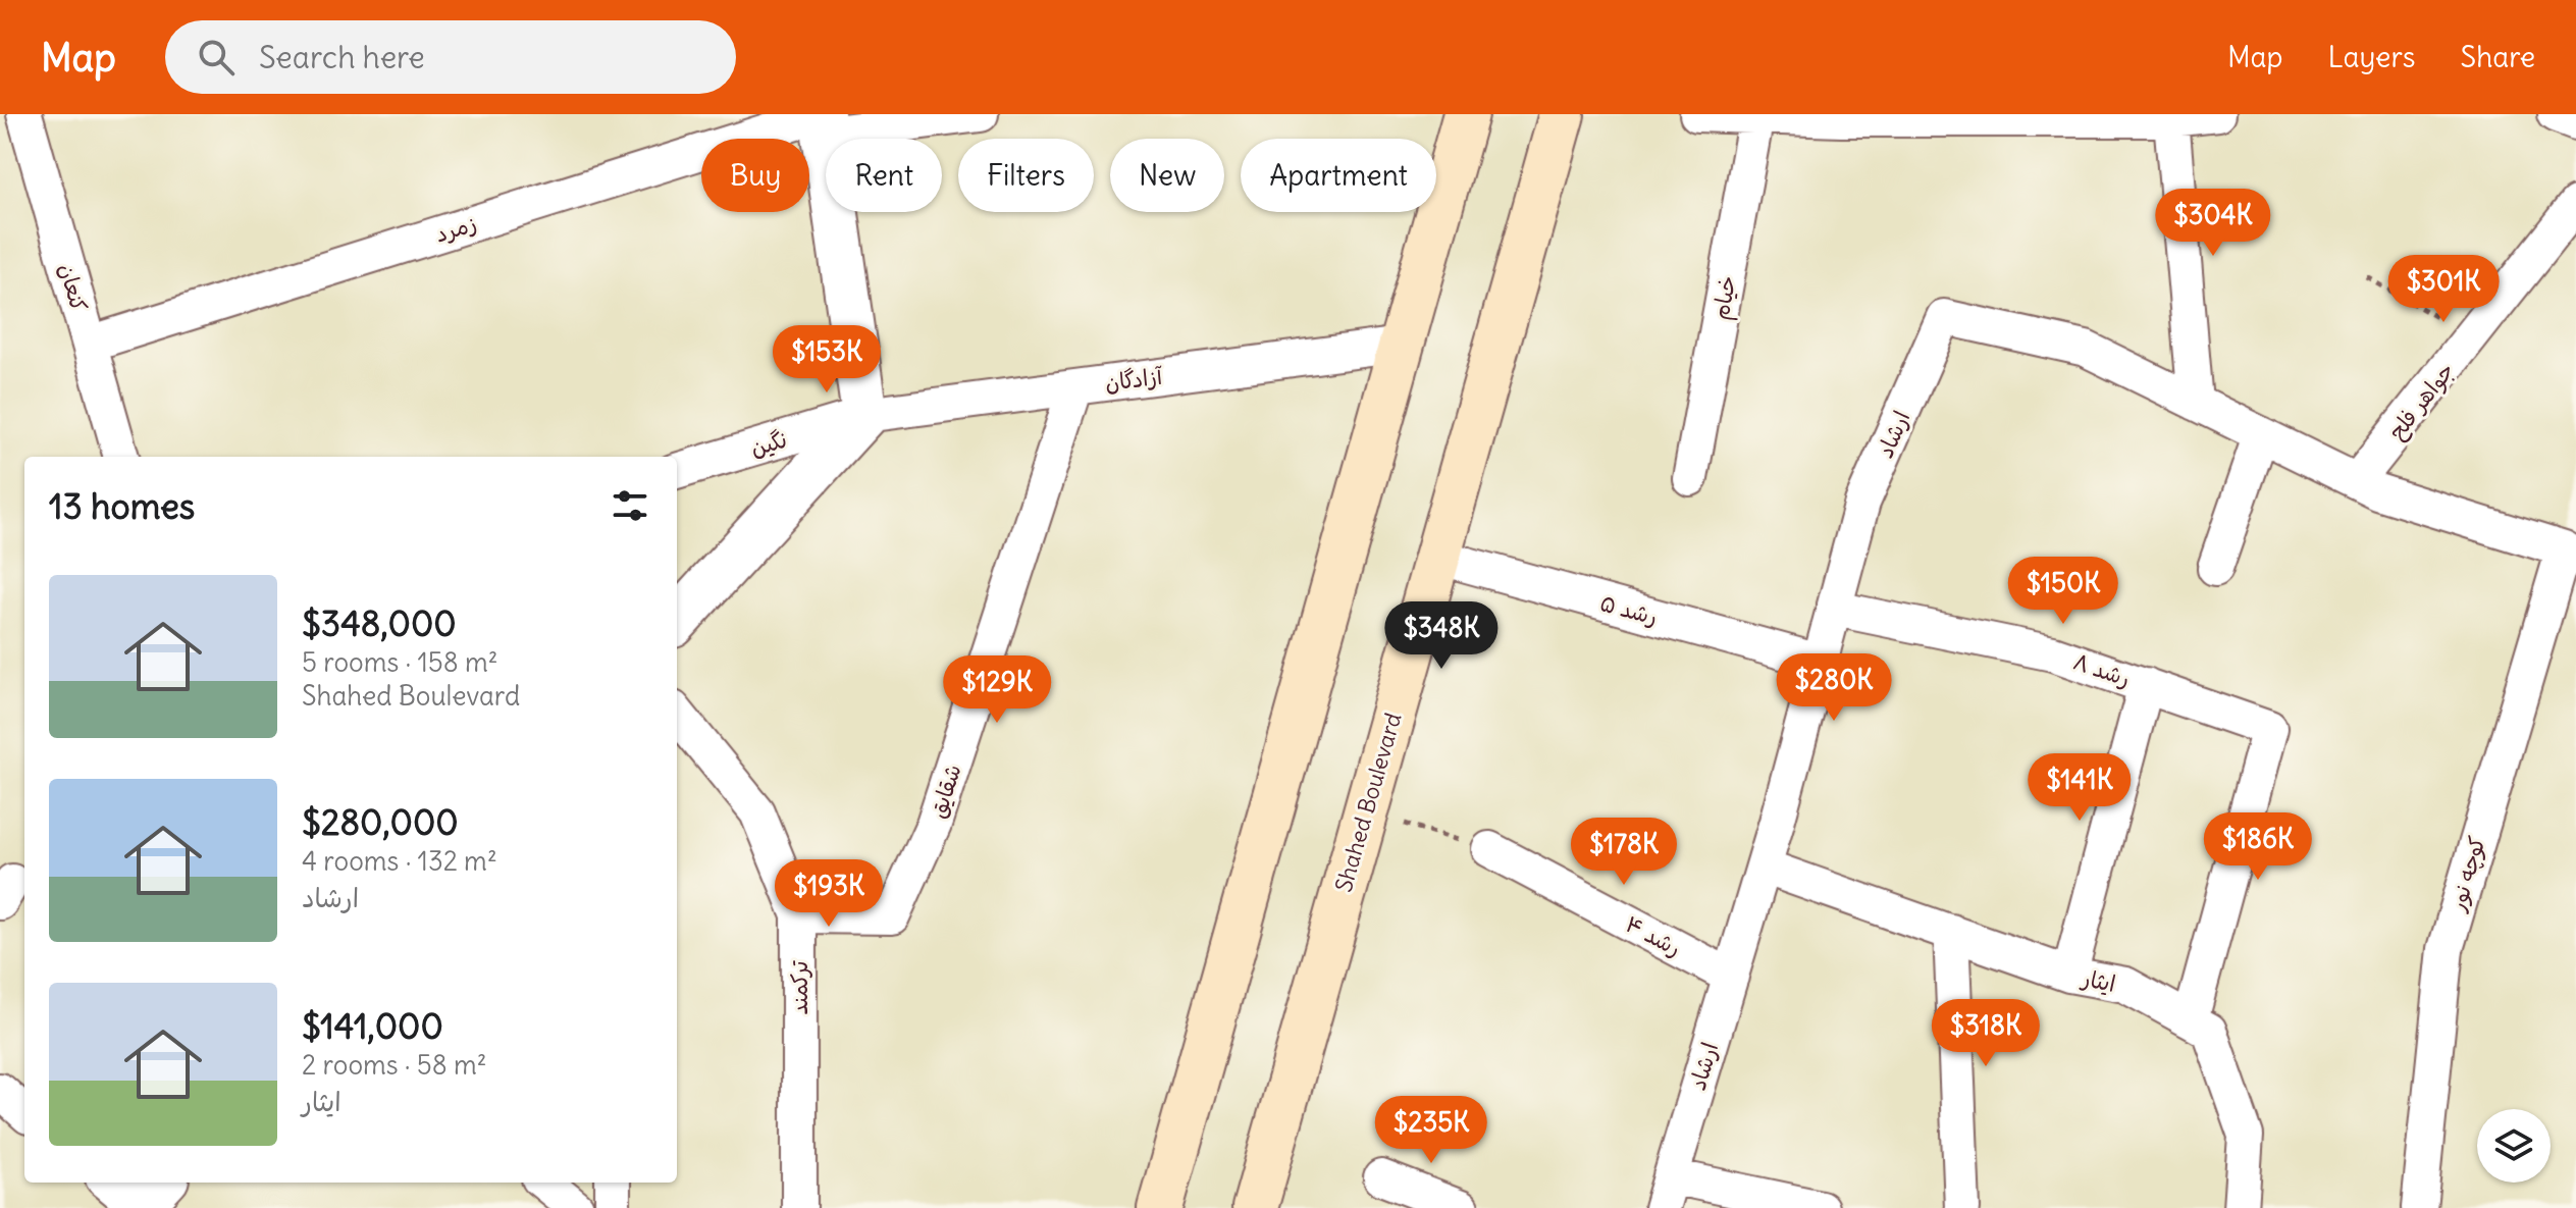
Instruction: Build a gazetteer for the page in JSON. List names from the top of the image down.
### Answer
{
  "streets": {
    "main road": ["Shahed Boulevard"],
    "street": [
      "زمرد",
      "کنعان",
      "خیام",
      "آزادگان",
      "جواهر فلح",
      "ارشاد",
      "نگین",
      "رشد ۵",
      "رشد ۸",
      "شقایق",
      "کوچه نور",
      "رشد ۴",
      "ایثار",
      "ترکمند"
    ]
  },
  "crossings": [
    ["زمرد", "کنعان"],
    ["آزادگان", "نگین"],
    ["آزادگان", "شقایق"],
    ["جواهر فلح", "ارشاد"],
    ["ارشاد", "رشد ۵"],
    ["ارشاد", "رشد ۸"],
    ["ارشاد", "کوچه نور"],
    ["ارشاد", "رشد ۴"],
    ["ارشاد", "ایثار"],
    ["رشد ۵", "Shahed Boulevard"],
    ["رشد ۸", "ایثار"],
    ["شقایق", "ترکمند"]
  ],
  "page": {
    "header": "Map",
    "search": "Search here",
    "nav": ["Map", "Layers", "Share"],
    "chip": [
      "Buy",
      "Rent",
      "Filters",
      "New",
      "Apartment"
    ],
    "price": [
      "$304K",
      "$301K",
      "$153K",
      "$150K",
      "$348K",
      "$280K",
      "$129K",
      "$141K",
      "$186K",
      "$178K",
      "$193K",
      "$318K",
      "$235K"
    ],
    "heading": "13 homes",
    "list": [
      {
        "name": "$348,000",
        "note": "5 rooms · 158 m² · Shahed Boulevard"
      },
      {
        "name": "$280,000",
        "note": "4 rooms · 132 m² · ارشاد"
      },
      {
        "name": "$141,000",
        "note": "2 rooms · 58 m² · ایثار"
      }
    ]
  }
}
